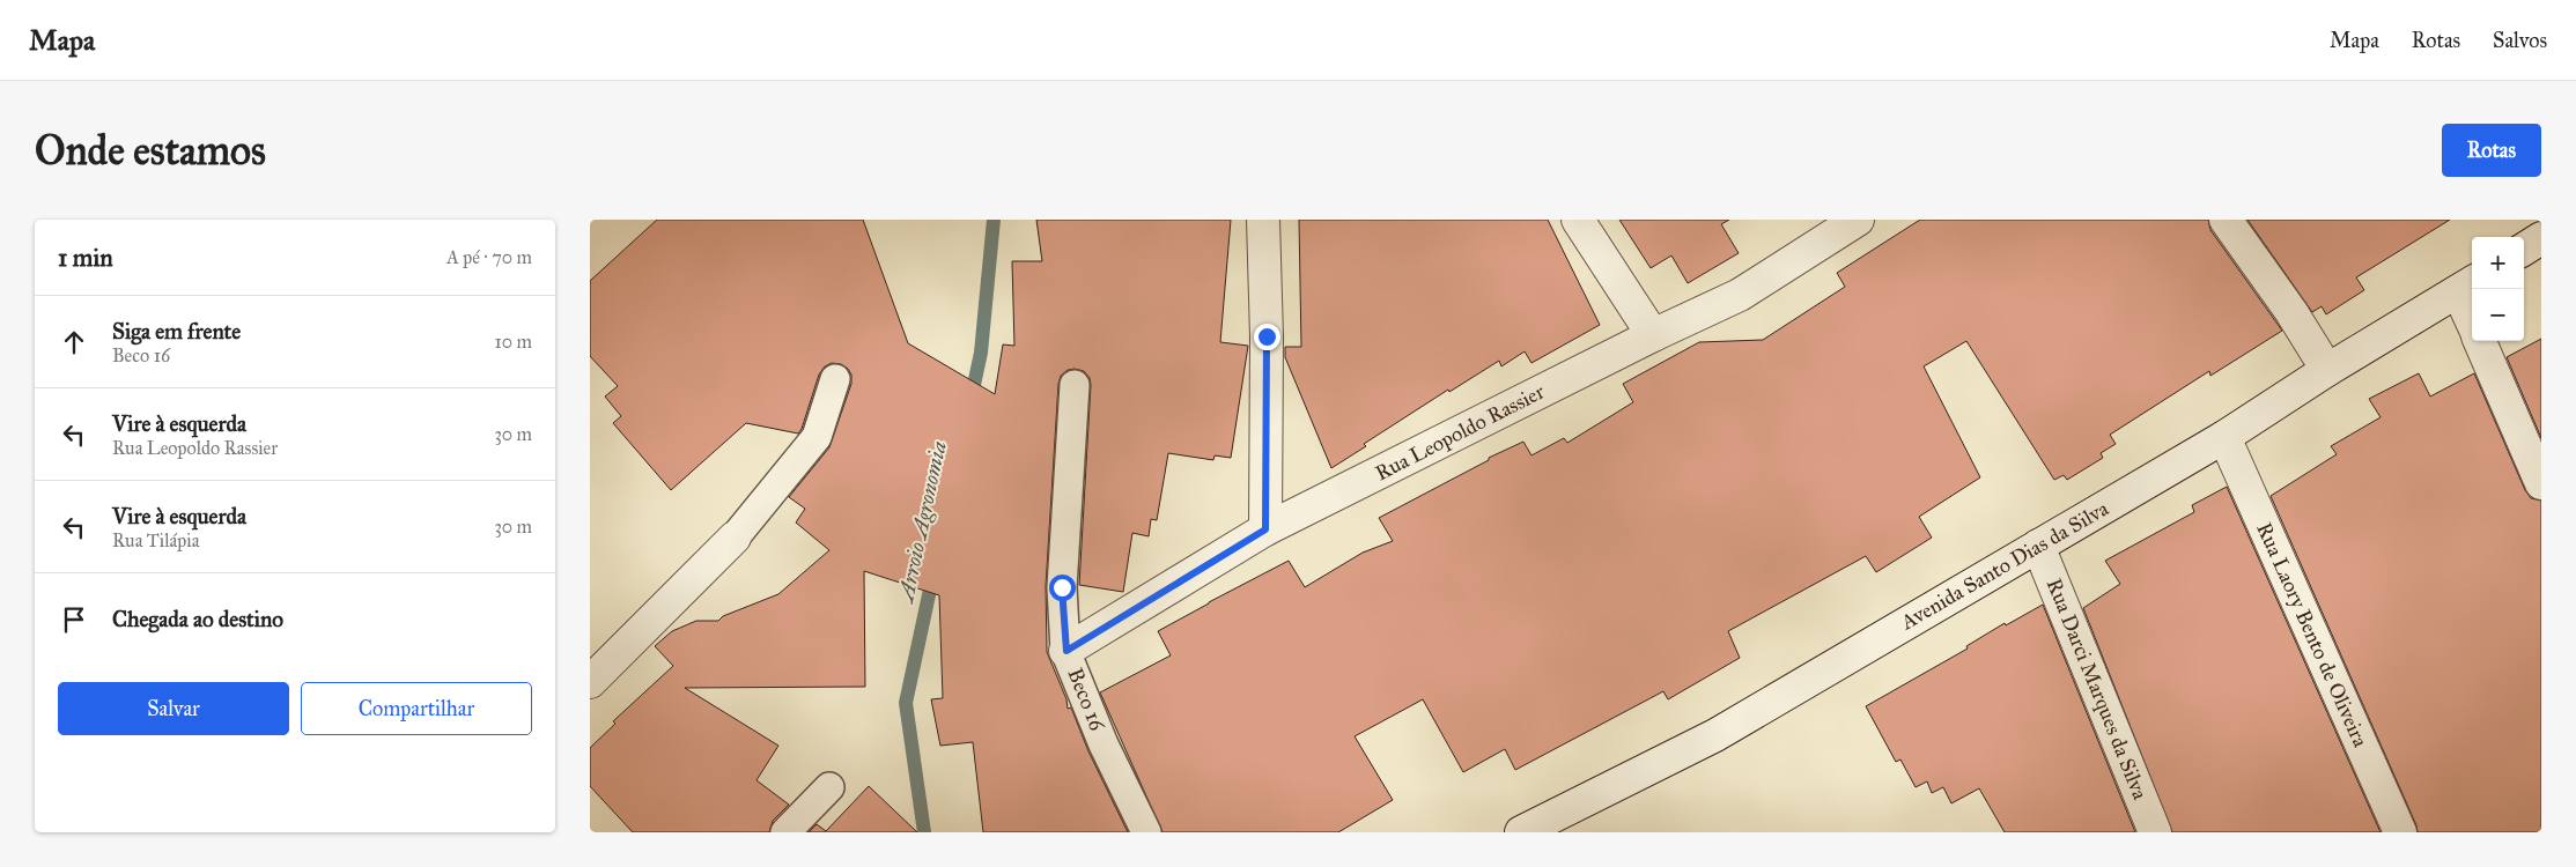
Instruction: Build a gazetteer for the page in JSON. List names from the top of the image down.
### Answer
{
  "streets": {
    "street": [
      "Rua Leopoldo Rassier",
      "Avenida Santo Dias da Silva",
      "Rua Laory Bento de Oliveira",
      "Rua Darci Marques da Silva"
    ],
    "lane": ["Beco 16"]
  },
  "crossings": [
    ["Rua Leopoldo Rassier", "Beco 16"],
    ["Avenida Santo Dias da Silva", "Rua Laory Bento de Oliveira"],
    ["Avenida Santo Dias da Silva", "Rua Darci Marques da Silva"]
  ],
  "water": ["Arroio Agronomia"],
  "page": {
    "header": "Mapa",
    "nav": ["Mapa", "Rotas", "Salvos"],
    "buttons": [
      "Rotas",
      ["Salvar", "Compartilhar"]
    ],
    "title": "Onde estamos",
    "heading": ["1 min", "A pé · 70 m"],
    "map_buttons": ["+", "−"],
    "list": [
      ["Siga em frente", "Beco 16", "10 m"],
      ["Vire à esquerda", "Rua Leopoldo Rassier", "30 m"],
      ["Vire à esquerda", "Rua Tilápia", "30 m"],
      "Chegada ao destino"
    ]
  }
}
